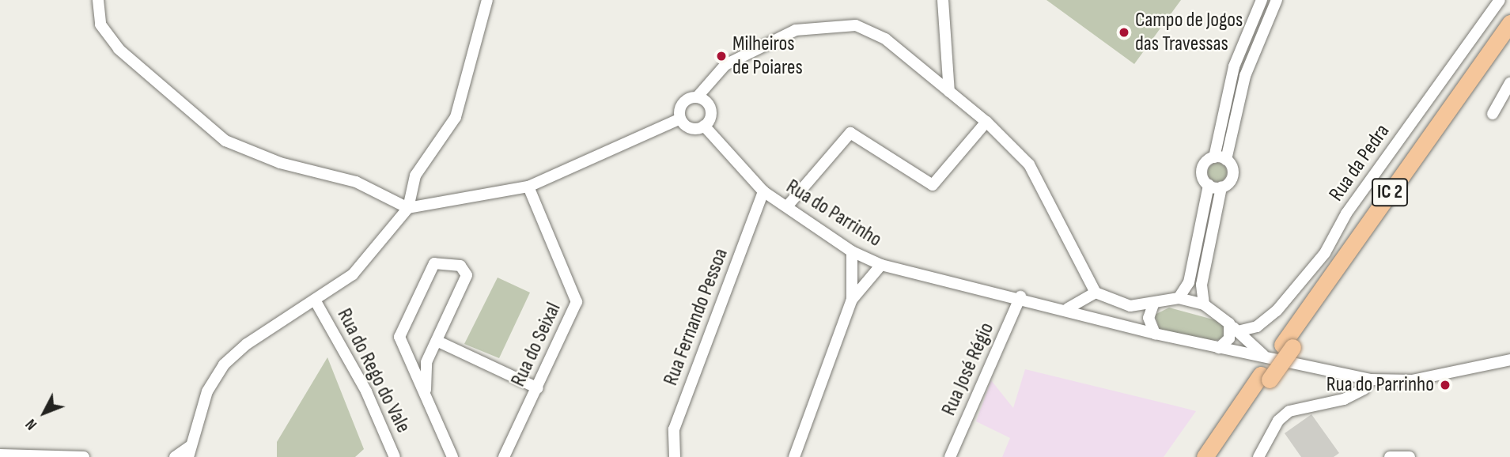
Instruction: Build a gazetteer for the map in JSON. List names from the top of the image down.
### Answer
{
  "streets": {
    "highway": ["IC 2"],
    "street": [
      "Rua da Pedra",
      "Rua do Parrinho",
      "Rua Fernando Pessoa",
      "Rua do Seixal",
      "Rua José Régio",
      "Rua do Rego do Vale"
    ]
  },
  "crossings": [
    ["Rua do Parrinho", "Rua Fernando Pessoa"],
    ["Rua do Parrinho", "Rua José Régio"]
  ],
  "places": ["Campo de Jogos das Travessas", "Milheiros de Poiares", "Rua do Parrinho"],
  "north": "bottom left"
}
